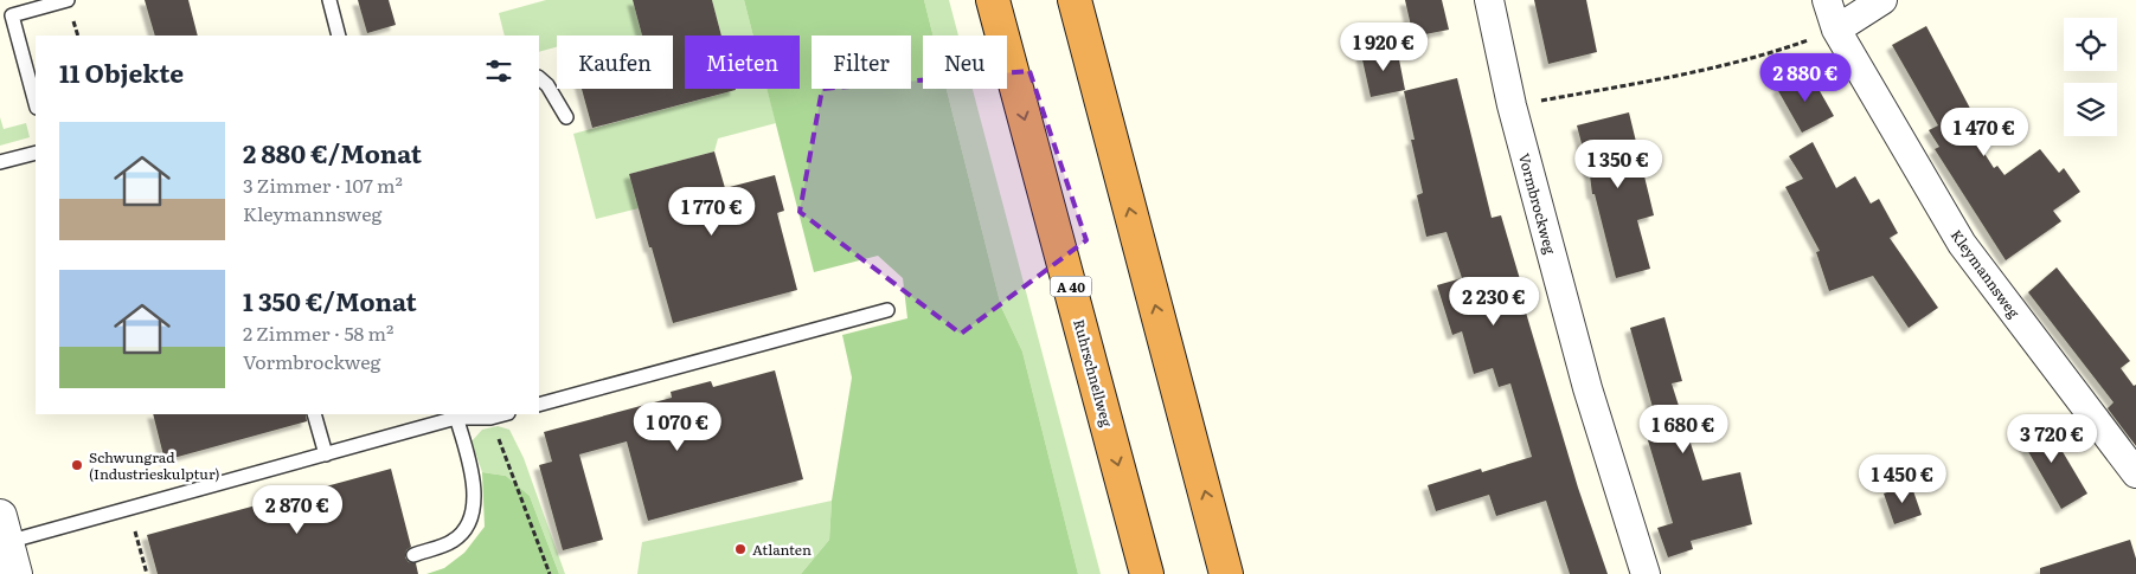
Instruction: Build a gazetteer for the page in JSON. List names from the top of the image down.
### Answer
{
  "streets": {
    "highway": ["A 40", "Ruhrschnellweg"],
    "street": ["Vormbrockweg", "Kleymannsweg"]
  },
  "places": ["Schwungrad (Industrieskulptur)", "Atlanten"],
  "page": {
    "price": [
      "1 920 €",
      "2 880 €",
      "1 470 €",
      "1 350 €",
      "1 770 €",
      "2 230 €",
      "1 070 €",
      "1 680 €",
      "3 720 €",
      "1 450 €",
      "2 870 €"
    ],
    "chip": [
      "Kaufen",
      "Mieten",
      "Filter",
      "Neu"
    ],
    "heading": "11 Objekte",
    "list": [
      {
        "name": "2 880 €/Monat",
        "note": "3 Zimmer · 107 m² · Kleymannsweg"
      },
      {
        "name": "1 350 €/Monat",
        "note": "2 Zimmer · 58 m² · Vormbrockweg"
      }
    ]
  }
}
